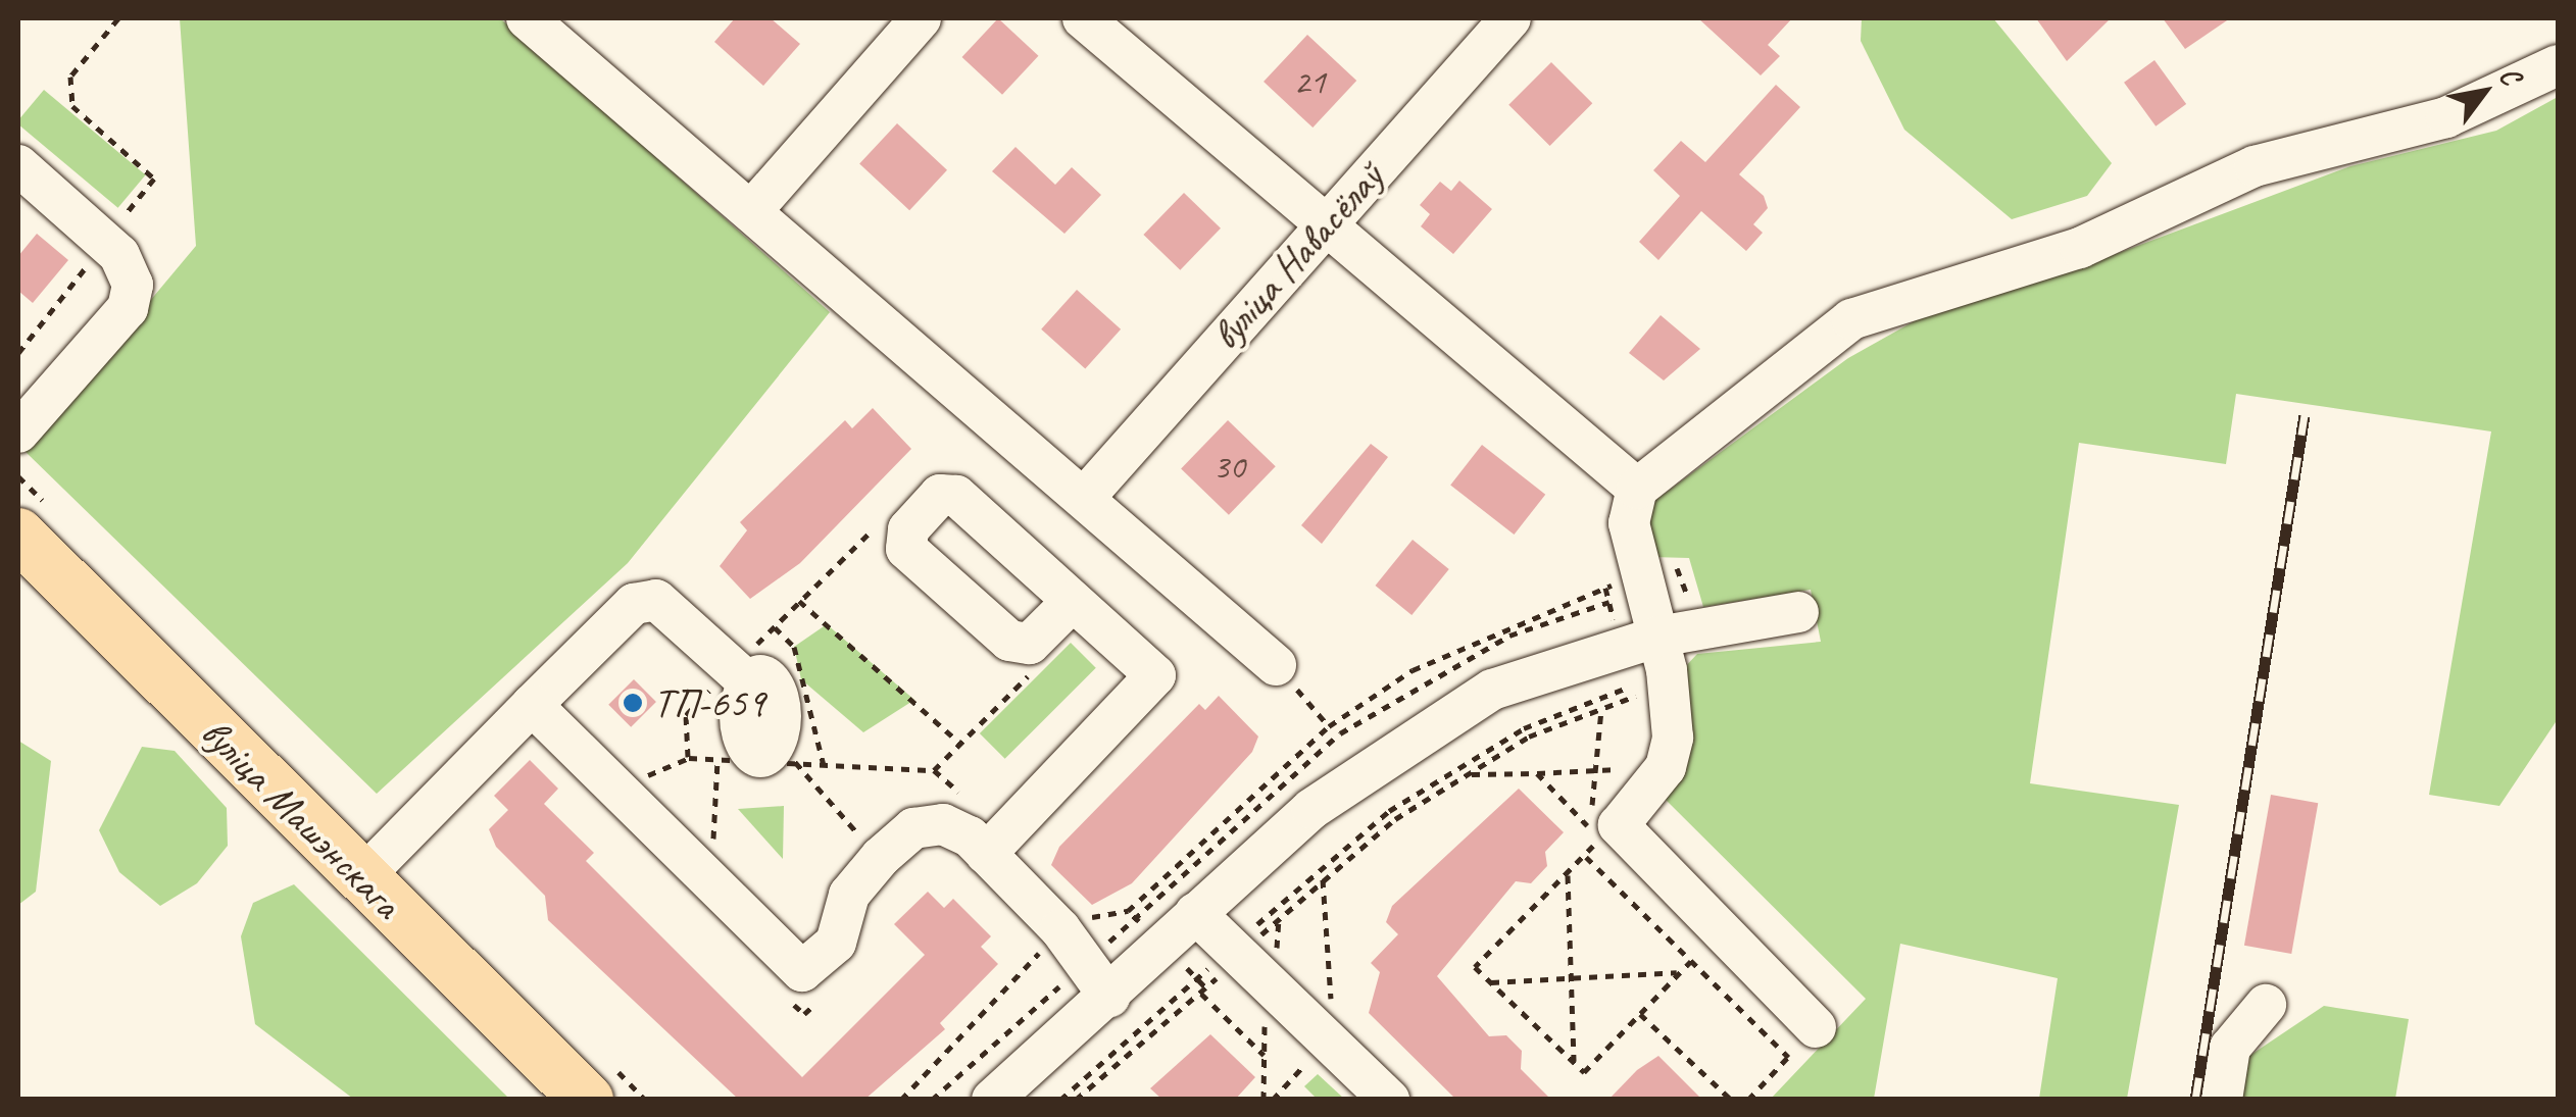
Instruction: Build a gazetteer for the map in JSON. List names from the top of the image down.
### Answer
{
  "streets": {
    "main road": ["вуліца Машэнскага"],
    "street": ["вуліца Навасёлаў"]
  },
  "places": ["ТП-659"],
  "house_numbers": ["21", "30"],
  "north": "top right"
}
